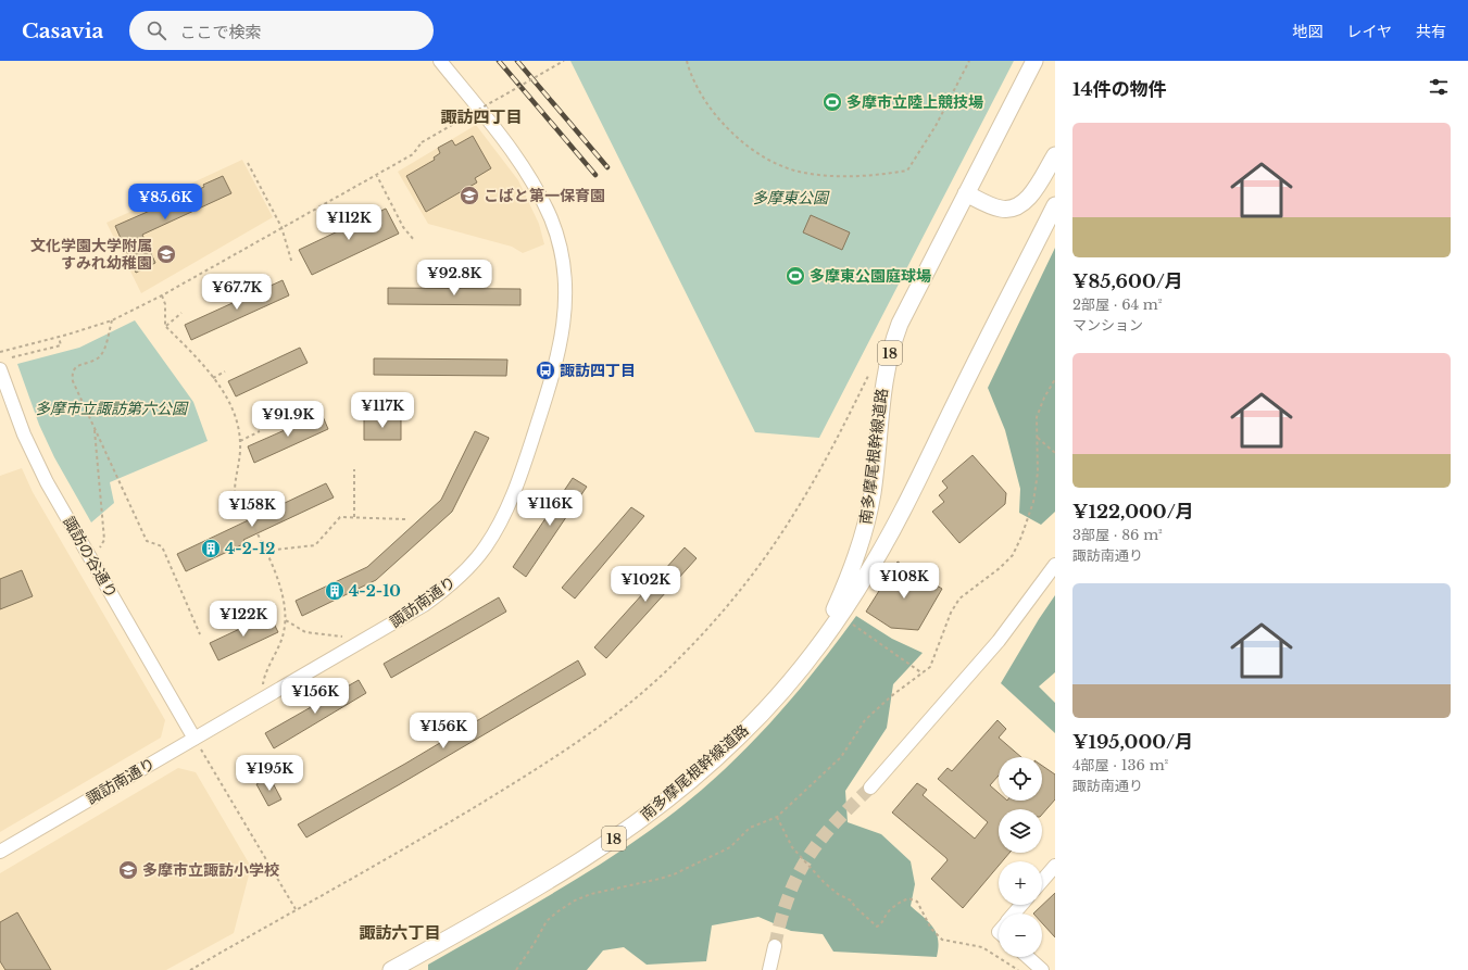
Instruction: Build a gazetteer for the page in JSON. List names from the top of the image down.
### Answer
{
  "streets": {
    "main road": ["18", "南多摩尾根幹線道路"],
    "street": ["諏訪の谷通り", "諏訪南通り"]
  },
  "crossings": [
    ["諏訪の谷通り", "諏訪南通り"]
  ],
  "districts": ["諏訪四丁目", "諏訪六丁目"],
  "parks": ["多摩東公園", "多摩市立諏訪第六公園"],
  "places": {
    "sports": ["多摩市立陸上競技場", "多摩東公園庭球場"],
    "school or university": ["こばと第一保育園", "文化学園大学附属 すみれ幼稚園", "多摩市立諏訪小学校"],
    "bus stop": ["諏訪四丁目"],
    "building": ["4-2-12", "4-2-10"]
  },
  "page": {
    "header": "Casavia",
    "search": "ここで検索",
    "nav": ["地図", "レイヤ", "共有"],
    "heading": "14件の物件",
    "list": [
      {
        "name": "¥85,600/月",
        "note": "2部屋 · 64 m² · マンション"
      },
      {
        "name": "¥122,000/月",
        "note": "3部屋 · 86 m² · 諏訪南通り"
      },
      {
        "name": "¥195,000/月",
        "note": "4部屋 · 136 m² · 諏訪南通り"
      }
    ],
    "price": [
      "¥85.6K",
      "¥112K",
      "¥92.8K",
      "¥67.7K",
      "¥117K",
      "¥91.9K",
      "¥116K",
      "¥158K",
      "¥108K",
      "¥102K",
      "¥122K",
      "¥156K",
      "¥156K",
      "¥195K"
    ],
    "map_buttons": ["+", "−"]
  }
}
